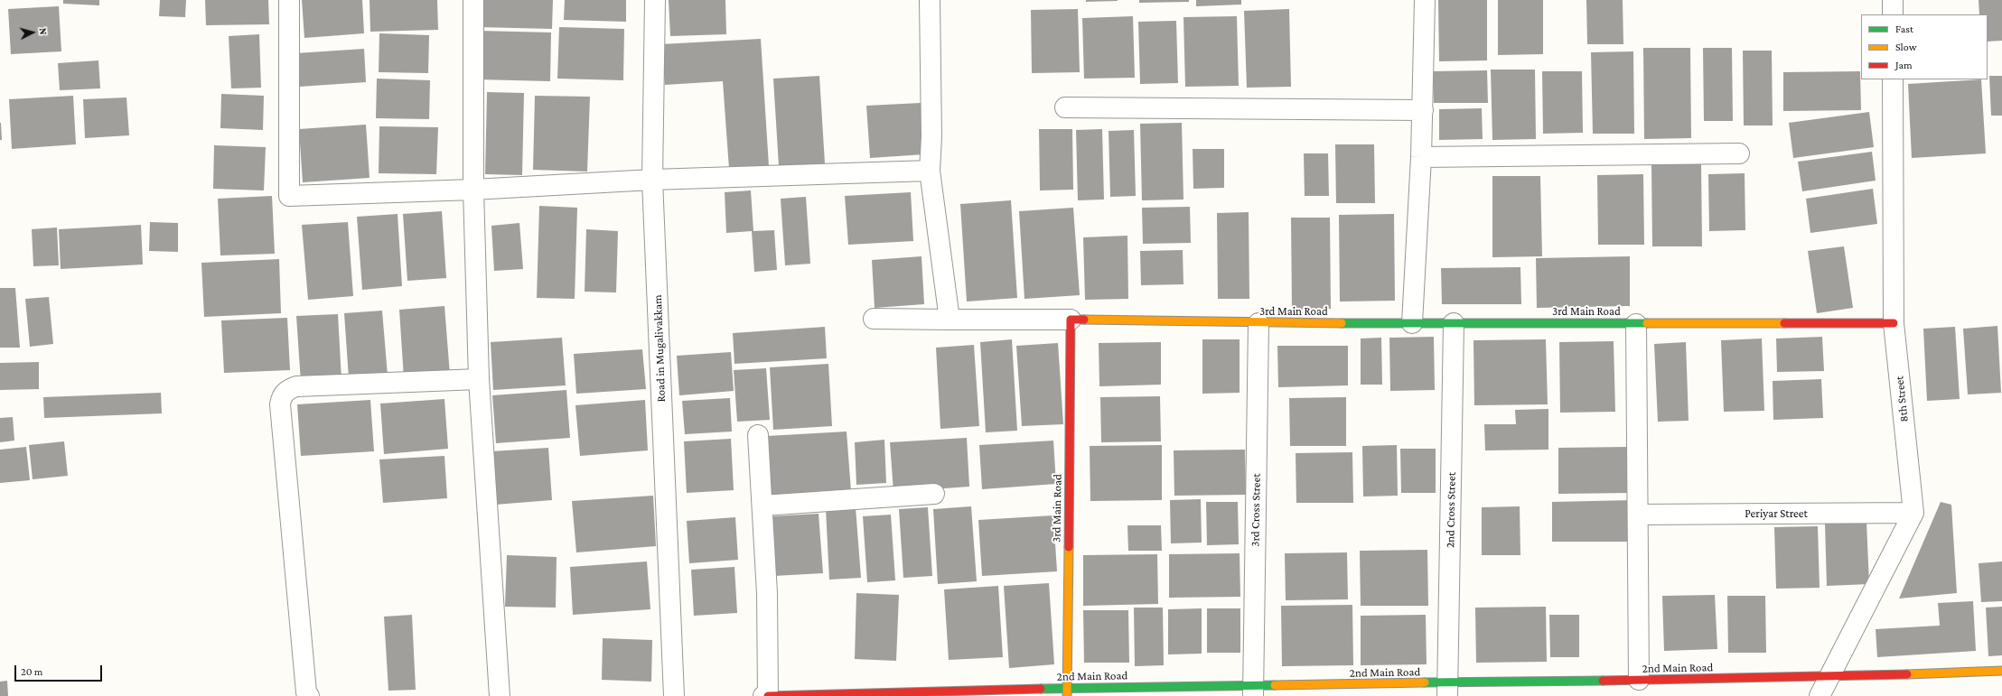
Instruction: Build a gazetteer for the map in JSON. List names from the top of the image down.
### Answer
{
  "streets": {
    "street": [
      "3rd Main Road",
      "Road in Mugalivakkam",
      "8th Street",
      "3rd Cross Street",
      "2nd Cross Street",
      "Periyar Street",
      "2nd Main Road"
    ]
  },
  "crossings": [
    ["3rd Main Road", "8th Street"],
    ["3rd Main Road", "3rd Cross Street"],
    ["3rd Main Road", "2nd Cross Street"],
    ["3rd Main Road", "2nd Main Road"],
    ["8th Street", "Periyar Street"],
    ["3rd Cross Street", "2nd Main Road"],
    ["2nd Cross Street", "2nd Main Road"]
  ],
  "legend": ["Fast", "Slow", "Jam"],
  "scale_bar": "20 m",
  "north": "right"
}
